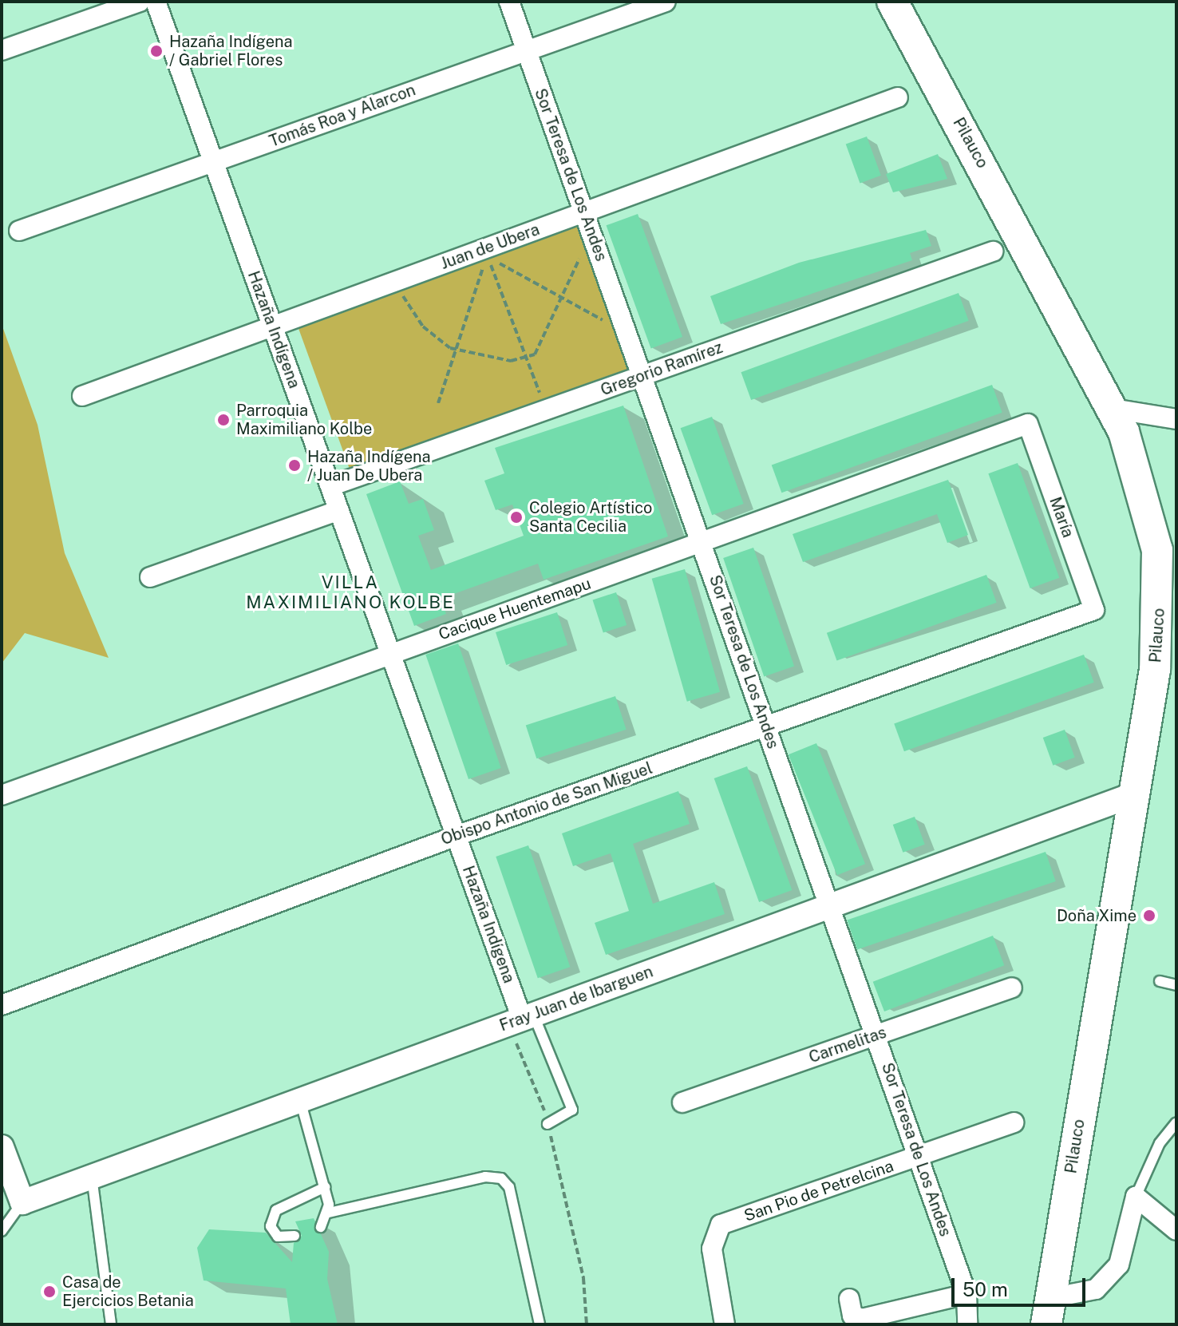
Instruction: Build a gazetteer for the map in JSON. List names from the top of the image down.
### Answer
{
  "streets": {
    "main road": ["Pilauco"],
    "street": [
      "Tomás Roa y Alarcon",
      "Sor Teresa de Los Andes",
      "Juan de Ubera",
      "Hazaña Indígena",
      "Gregorio Ramírez",
      "María",
      "Cacique Huentemapu",
      "Obispo Antonio de San Miguel",
      "Fray Juan de Ibarguen",
      "Carmelitas",
      "San Pio de Petrelcina"
    ]
  },
  "crossings": [
    ["Tomás Roa y Alarcon", "Sor Teresa de Los Andes"],
    ["Tomás Roa y Alarcon", "Hazaña Indígena"],
    ["Pilauco", "Fray Juan de Ibarguen"],
    ["Sor Teresa de Los Andes", "Juan de Ubera"],
    ["Sor Teresa de Los Andes", "Gregorio Ramírez"],
    ["Sor Teresa de Los Andes", "Cacique Huentemapu"],
    ["Sor Teresa de Los Andes", "Obispo Antonio de San Miguel"],
    ["Sor Teresa de Los Andes", "Fray Juan de Ibarguen"],
    ["Sor Teresa de Los Andes", "Carmelitas"],
    ["Sor Teresa de Los Andes", "San Pio de Petrelcina"],
    ["Juan de Ubera", "Hazaña Indígena"],
    ["Hazaña Indígena", "Gregorio Ramírez"],
    ["Hazaña Indígena", "Cacique Huentemapu"],
    ["Hazaña Indígena", "Obispo Antonio de San Miguel"],
    ["Hazaña Indígena", "Fray Juan de Ibarguen"],
    ["María", "Cacique Huentemapu"],
    ["María", "Obispo Antonio de San Miguel"]
  ],
  "districts": ["VILLA MAXIMILIANO KOLBE"],
  "places": [
    "Hazaña Indígena / Gabriel Flores",
    "Parroquia Maximiliano Kolbe",
    "Hazaña Indígena / Juan De Ubera",
    "Colegio Artístico Santa Cecilia",
    "Doña Xime",
    "Casa de Ejercicios Betania"
  ],
  "scale_bar": "50 m"
}
